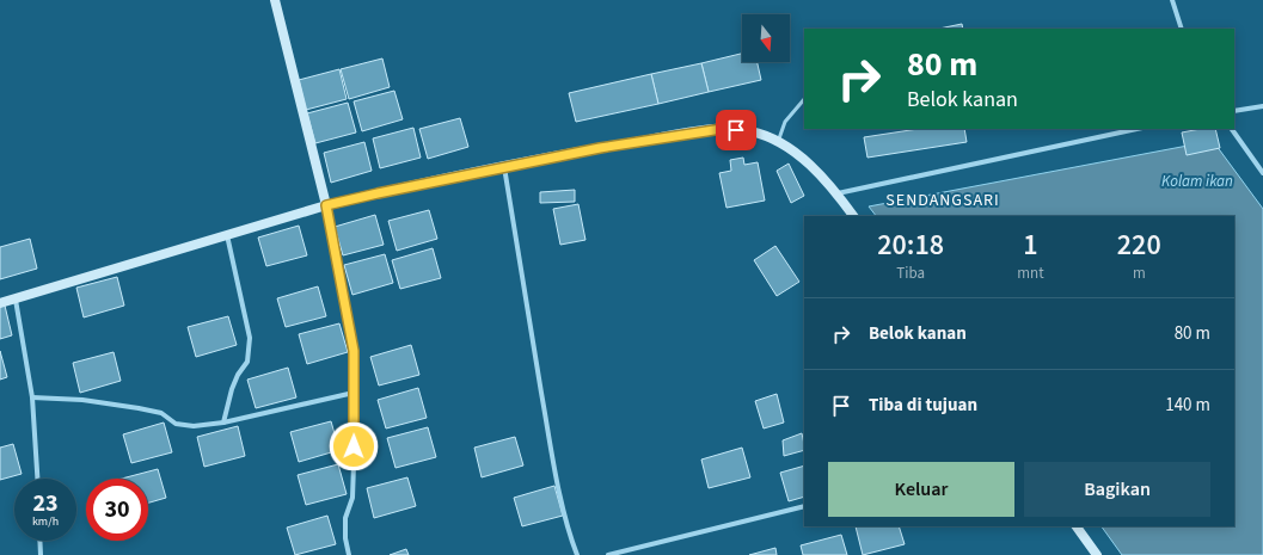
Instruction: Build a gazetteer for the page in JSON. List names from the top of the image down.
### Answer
{
  "districts": ["SENDANGSARI"],
  "water": ["Kolam ikan"],
  "north": "bottom",
  "page": {
    "turn": ["80 m", "Belok kanan"],
    "eta": [
      "20:18",
      "Tiba",
      "1",
      "mnt",
      "220",
      "m"
    ],
    "list": [
      {
        "name": "Belok kanan",
        "value": "80 m"
      },
      {
        "name": "Tiba di tujuan",
        "value": "140 m"
      }
    ],
    "buttons": ["Keluar", "Bagikan"],
    "speed": "23 km/h",
    "limit": "30"
  }
}
